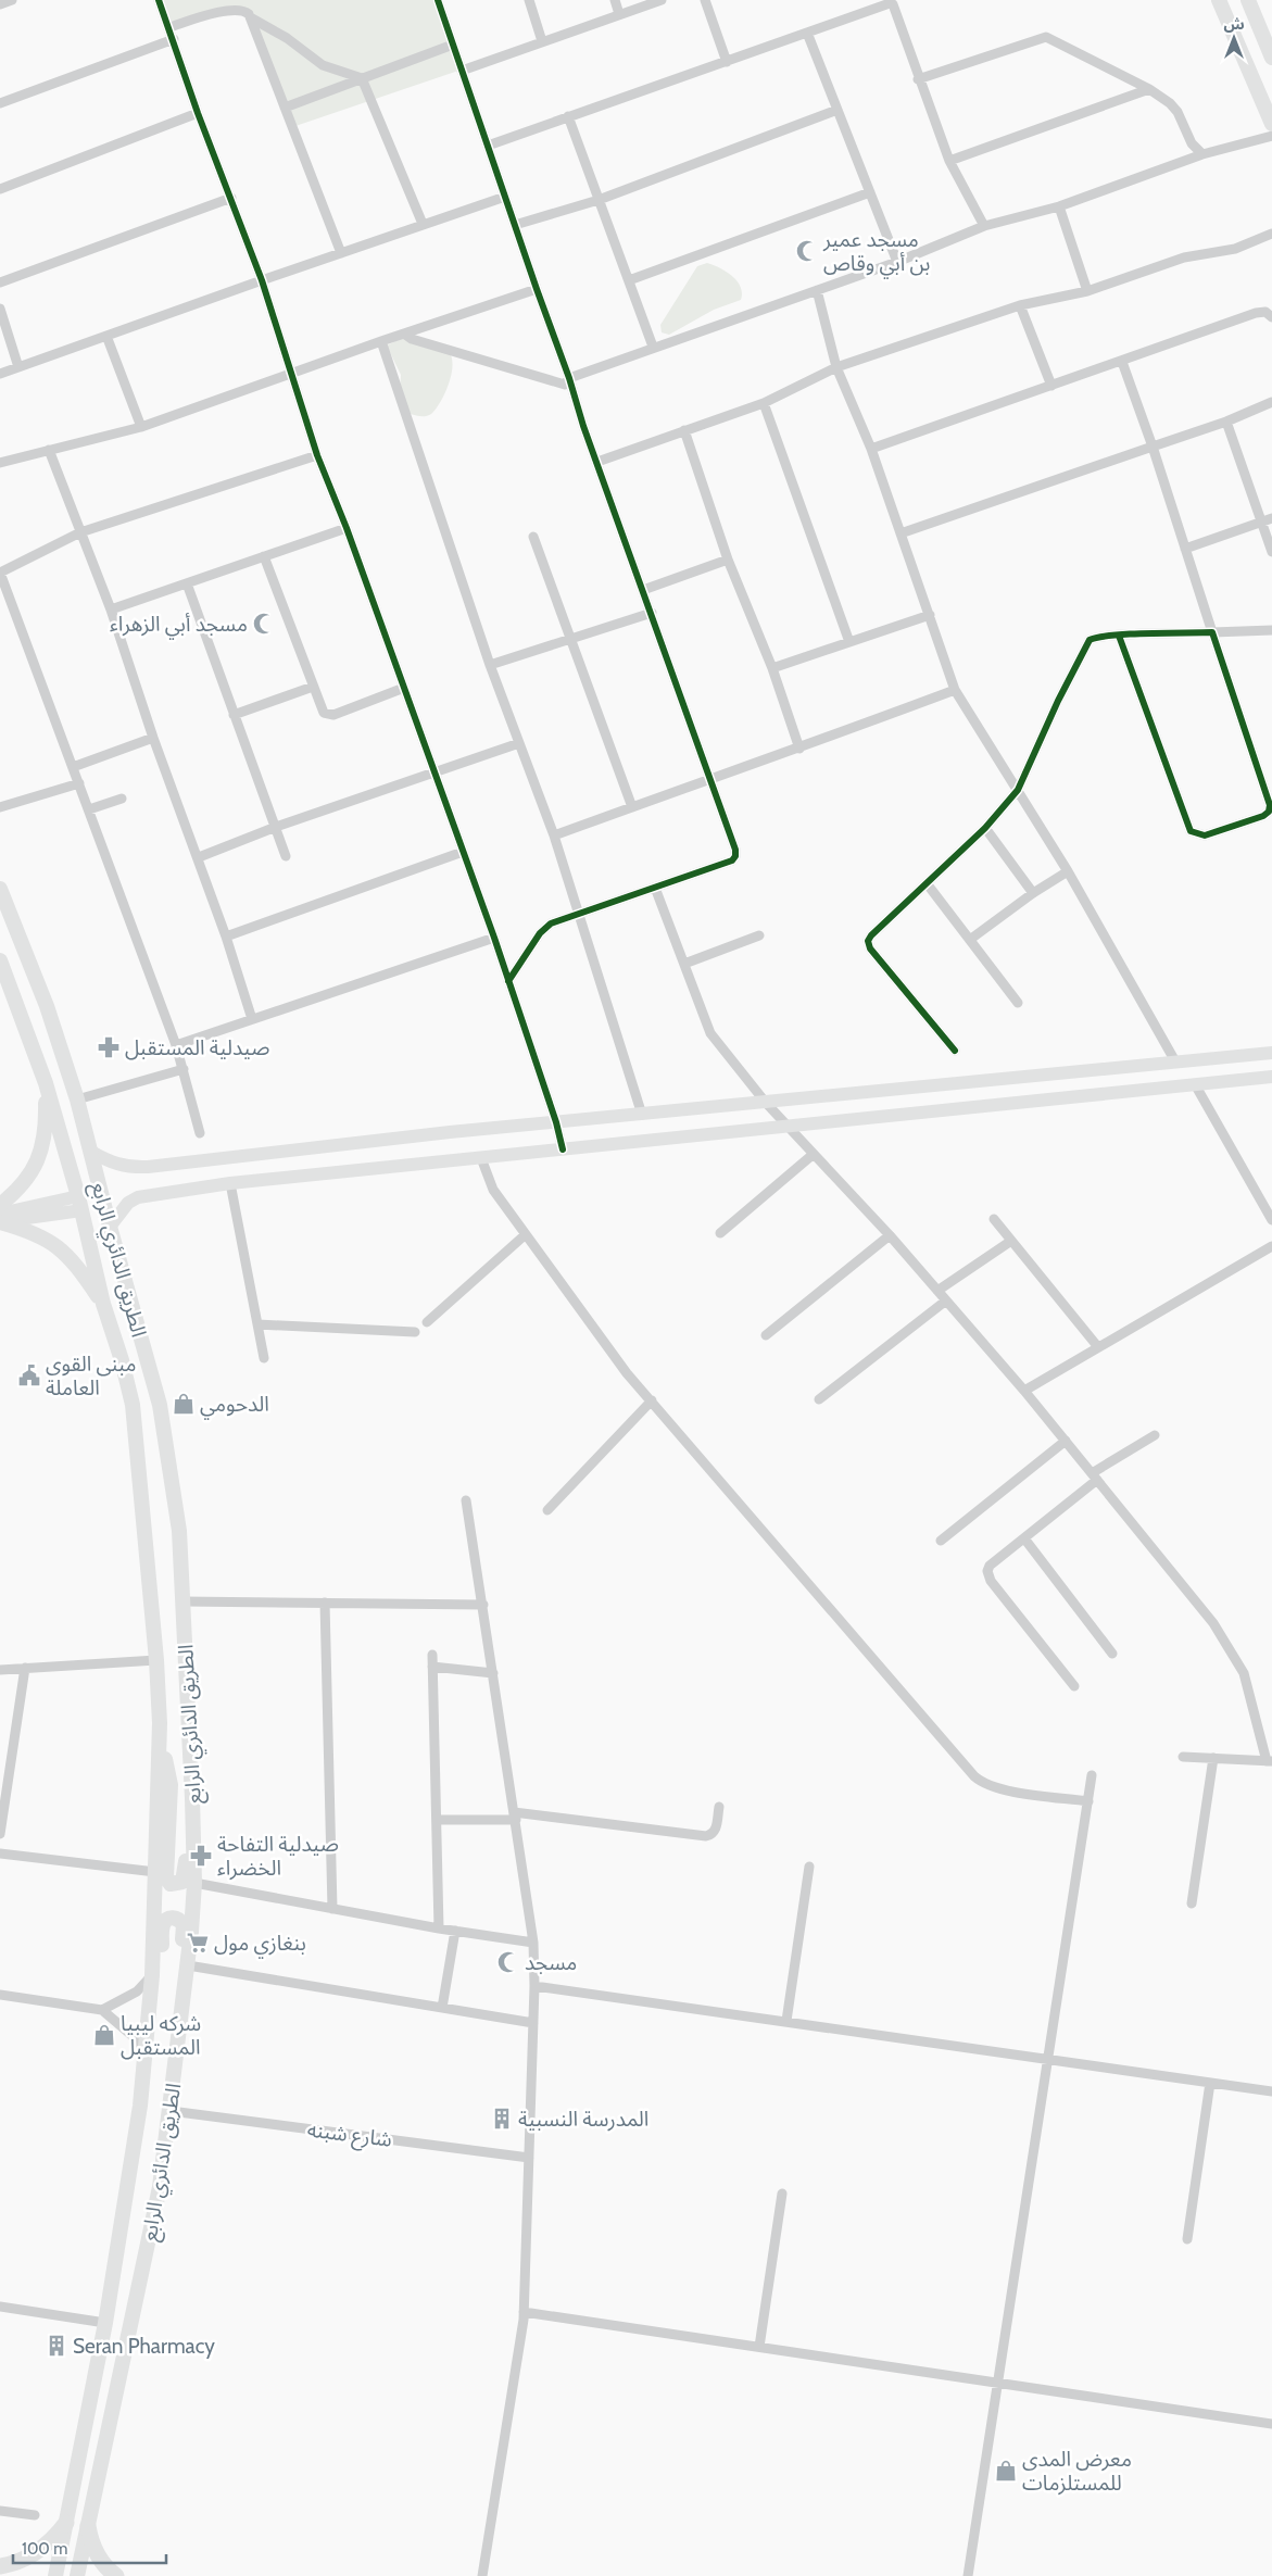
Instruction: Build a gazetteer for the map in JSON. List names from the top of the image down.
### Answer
{
  "streets": {
    "main road": ["الطريق الدائري الرابع"],
    "street": ["شارع شبنه"]
  },
  "crossings": [
    ["الطريق الدائري الرابع", "شارع شبنه"]
  ],
  "places": {
    "mosque": ["مسجد عمير بن أبي وقاص", "مسجد أبي الزهراء", "مسجد"],
    "pharmacy": ["صيدلية المستقبل", "صيدلية التفاحة الخضراء"],
    "public building": ["مبنى القوى العاملة"],
    "shop": ["الدحومي", "شركه ليبيا المستقبل", "معرض المدى للمستلزمات"],
    "supermarket": ["بنغازي مول"],
    "building": ["المدرسة النسبية", "Seran Pharmacy"]
  },
  "scale_bar": "100 m",
  "north": "top"
}
